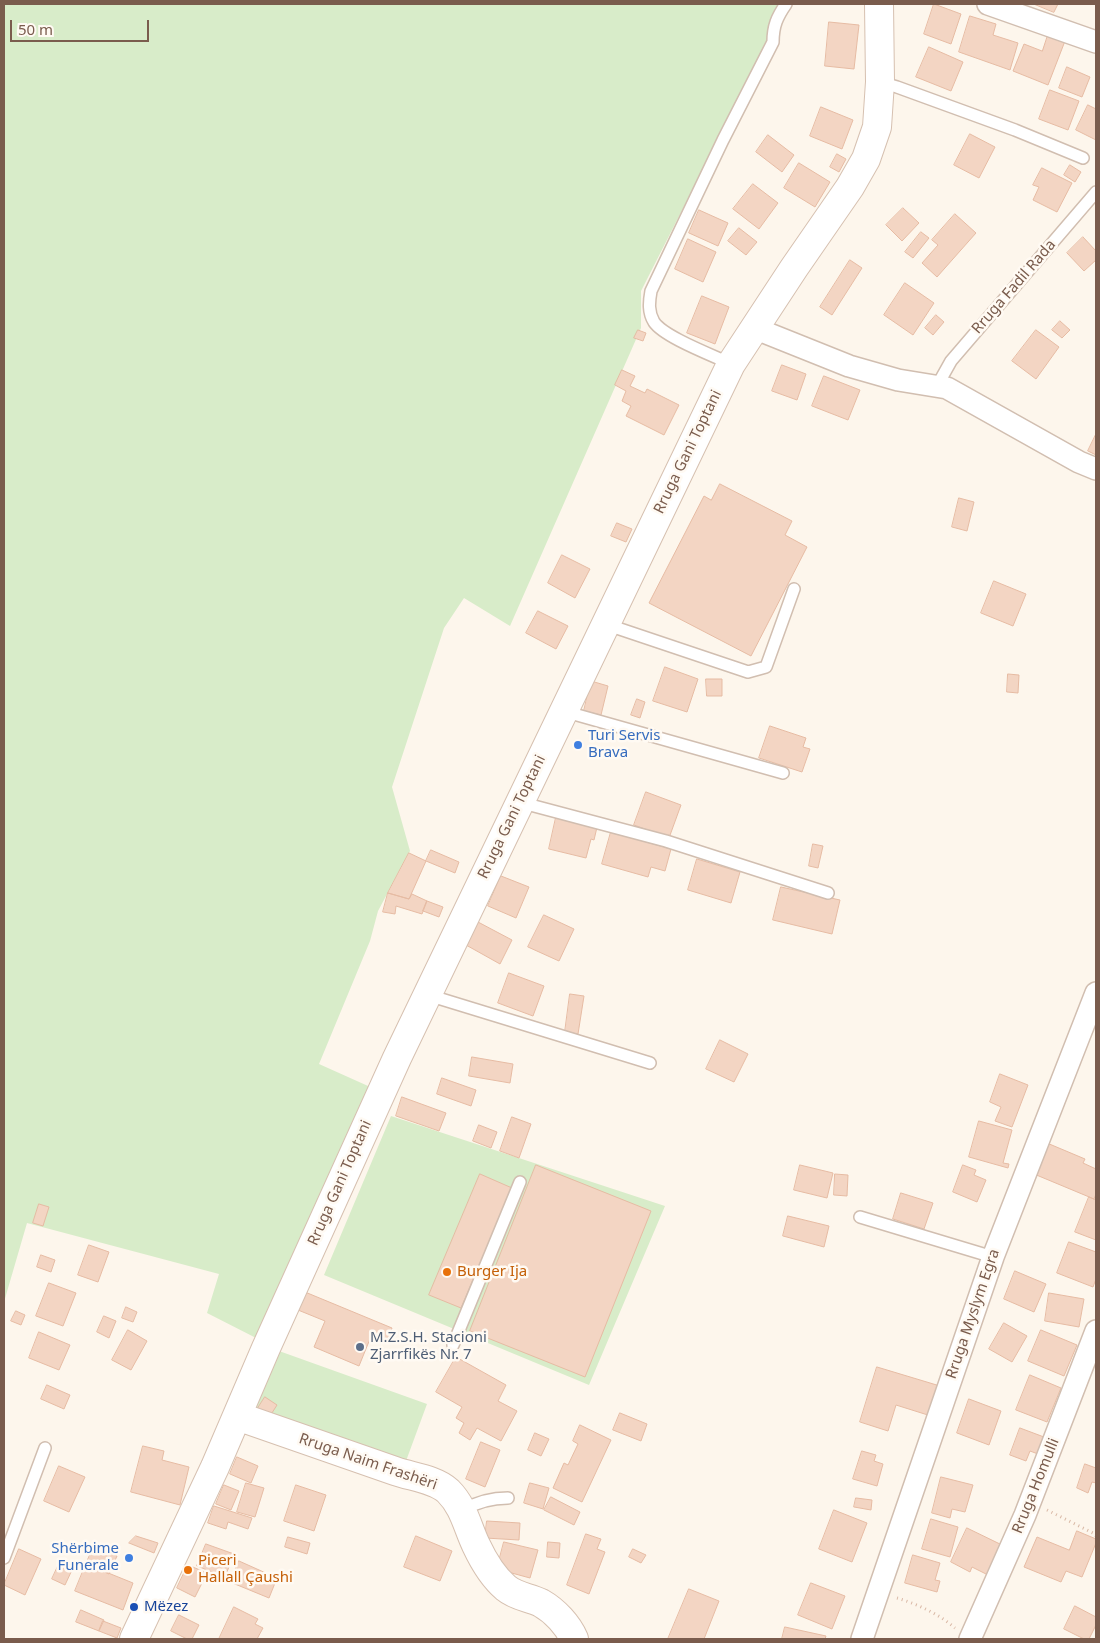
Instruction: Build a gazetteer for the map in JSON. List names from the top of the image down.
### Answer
{
  "streets": {
    "main road": ["Rruga Gani Toptani", "Rruga Naim Frashëri"],
    "street": ["Rruga Myslym Egra", "Rruga Homulli"],
    "lane": ["Rruga Fadil Rada"]
  },
  "crossings": [
    ["Rruga Gani Toptani", "Rruga Naim Frashëri"]
  ],
  "places": [
    "Turi Servis Brava",
    "Burger Ija",
    "M.Z.S.H. Stacioni Zjarrfikës Nr. 7",
    "Shërbime Funerale",
    "Piceri Hallall Çaushi",
    "Mëzez"
  ],
  "scale_bar": "50 m"
}
